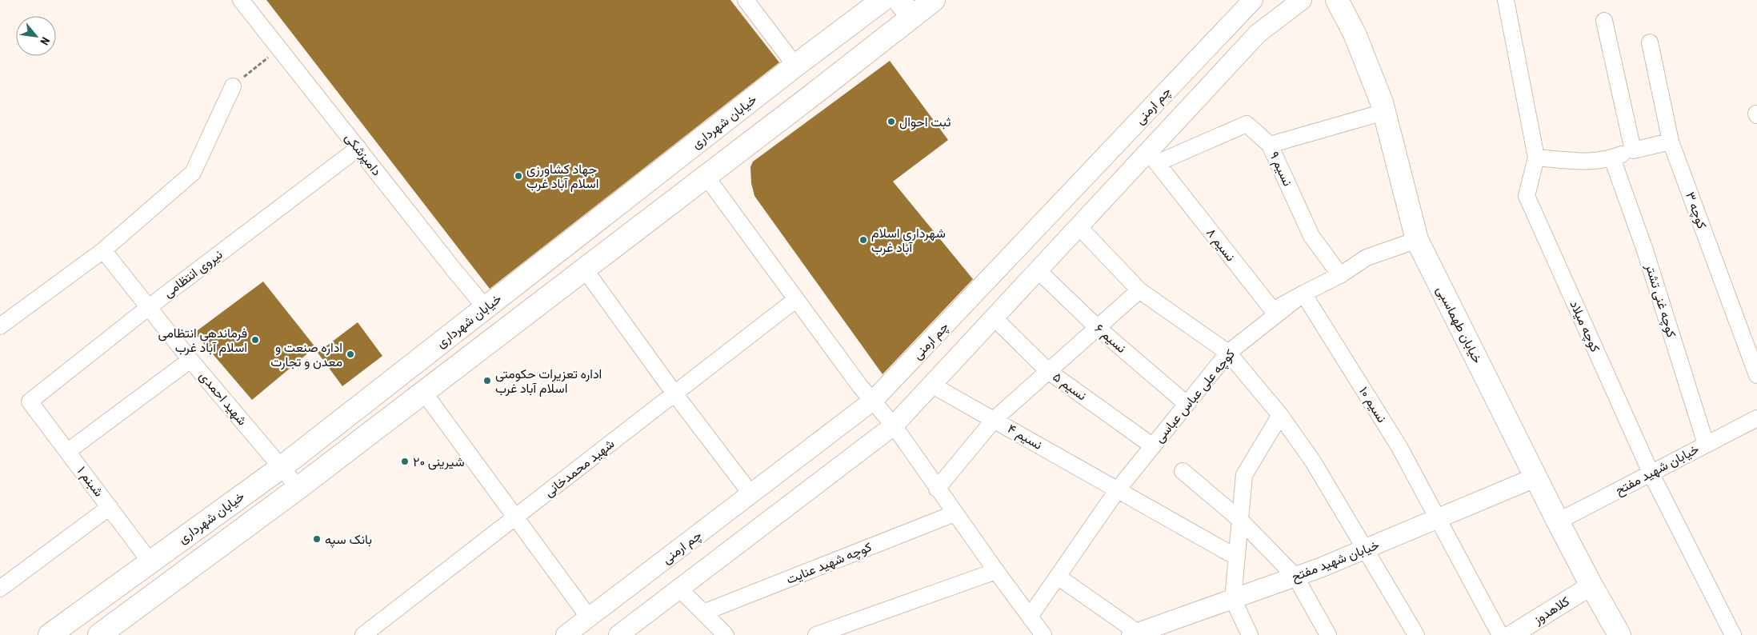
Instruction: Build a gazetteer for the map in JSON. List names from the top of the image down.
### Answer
{
  "streets": {
    "main road": ["خیابان شهرداری", "خیابان طهماسبی"],
    "street": [
      "چم ارمنی",
      "دامپزشکی",
      "نسیم ۹",
      "کوچه ۳",
      "نسیم ۸",
      "نیروی انتظامی",
      "کوچه غنی تشتر",
      "کوچه میلاد",
      "نسیم ۶",
      "نسیم ۵",
      "کوچه علی عباس عباسی",
      "شهید احمدی",
      "نسیم ۱۰",
      "نسیم ۴",
      "شهید محمدخانی",
      "خیابان شهید مفتح",
      "شبنم ۱",
      "کوچه شهید عنایت",
      "کلاهدوز"
    ]
  },
  "crossings": [
    ["خیابان شهرداری", "دامپزشکی"],
    ["خیابان شهرداری", "شهید احمدی"],
    ["خیابان شهرداری", "شبنم ۱"],
    ["دامپزشکی", "نیروی انتظامی"],
    ["نسیم ۹", "خیابان طهماسبی"],
    ["نسیم ۹", "کوچه علی عباس عباسی"],
    ["نسیم ۸", "کوچه علی عباس عباسی"],
    ["نسیم ۸", "نسیم ۱۰"],
    ["نیروی انتظامی", "شهید احمدی"],
    ["نیروی انتظامی", "شبنم ۱"],
    ["کوچه غنی تشتر", "خیابان شهید مفتح"],
    ["خیابان طهماسبی", "کوچه علی عباس عباسی"],
    ["خیابان طهماسبی", "خیابان شهید مفتح"],
    ["خیابان طهماسبی", "کلاهدوز"],
    ["کوچه میلاد", "خیابان شهید مفتح"],
    ["نسیم ۶", "کوچه علی عباس عباسی"],
    ["نسیم ۵", "کوچه علی عباس عباسی"],
    ["کوچه علی عباس عباسی", "نسیم ۱۰"],
    ["کوچه علی عباس عباسی", "نسیم ۴"],
    ["نسیم ۱۰", "خیابان شهید مفتح"]
  ],
  "places": [
    "ثبت احوال",
    "جهاد کشاورزی اسلام آباد غرب",
    "شهرداری اسلام آباد غرب",
    "فرماندهی انتظامی اسلام آباد غرب",
    "اداره صنعت و معدن و تجارت",
    "اداره تعزیرات حکومتی اسلام آباد غرب",
    "شیرینی ۲۰",
    "بانک سپه"
  ],
  "north": "bottom right"
}
